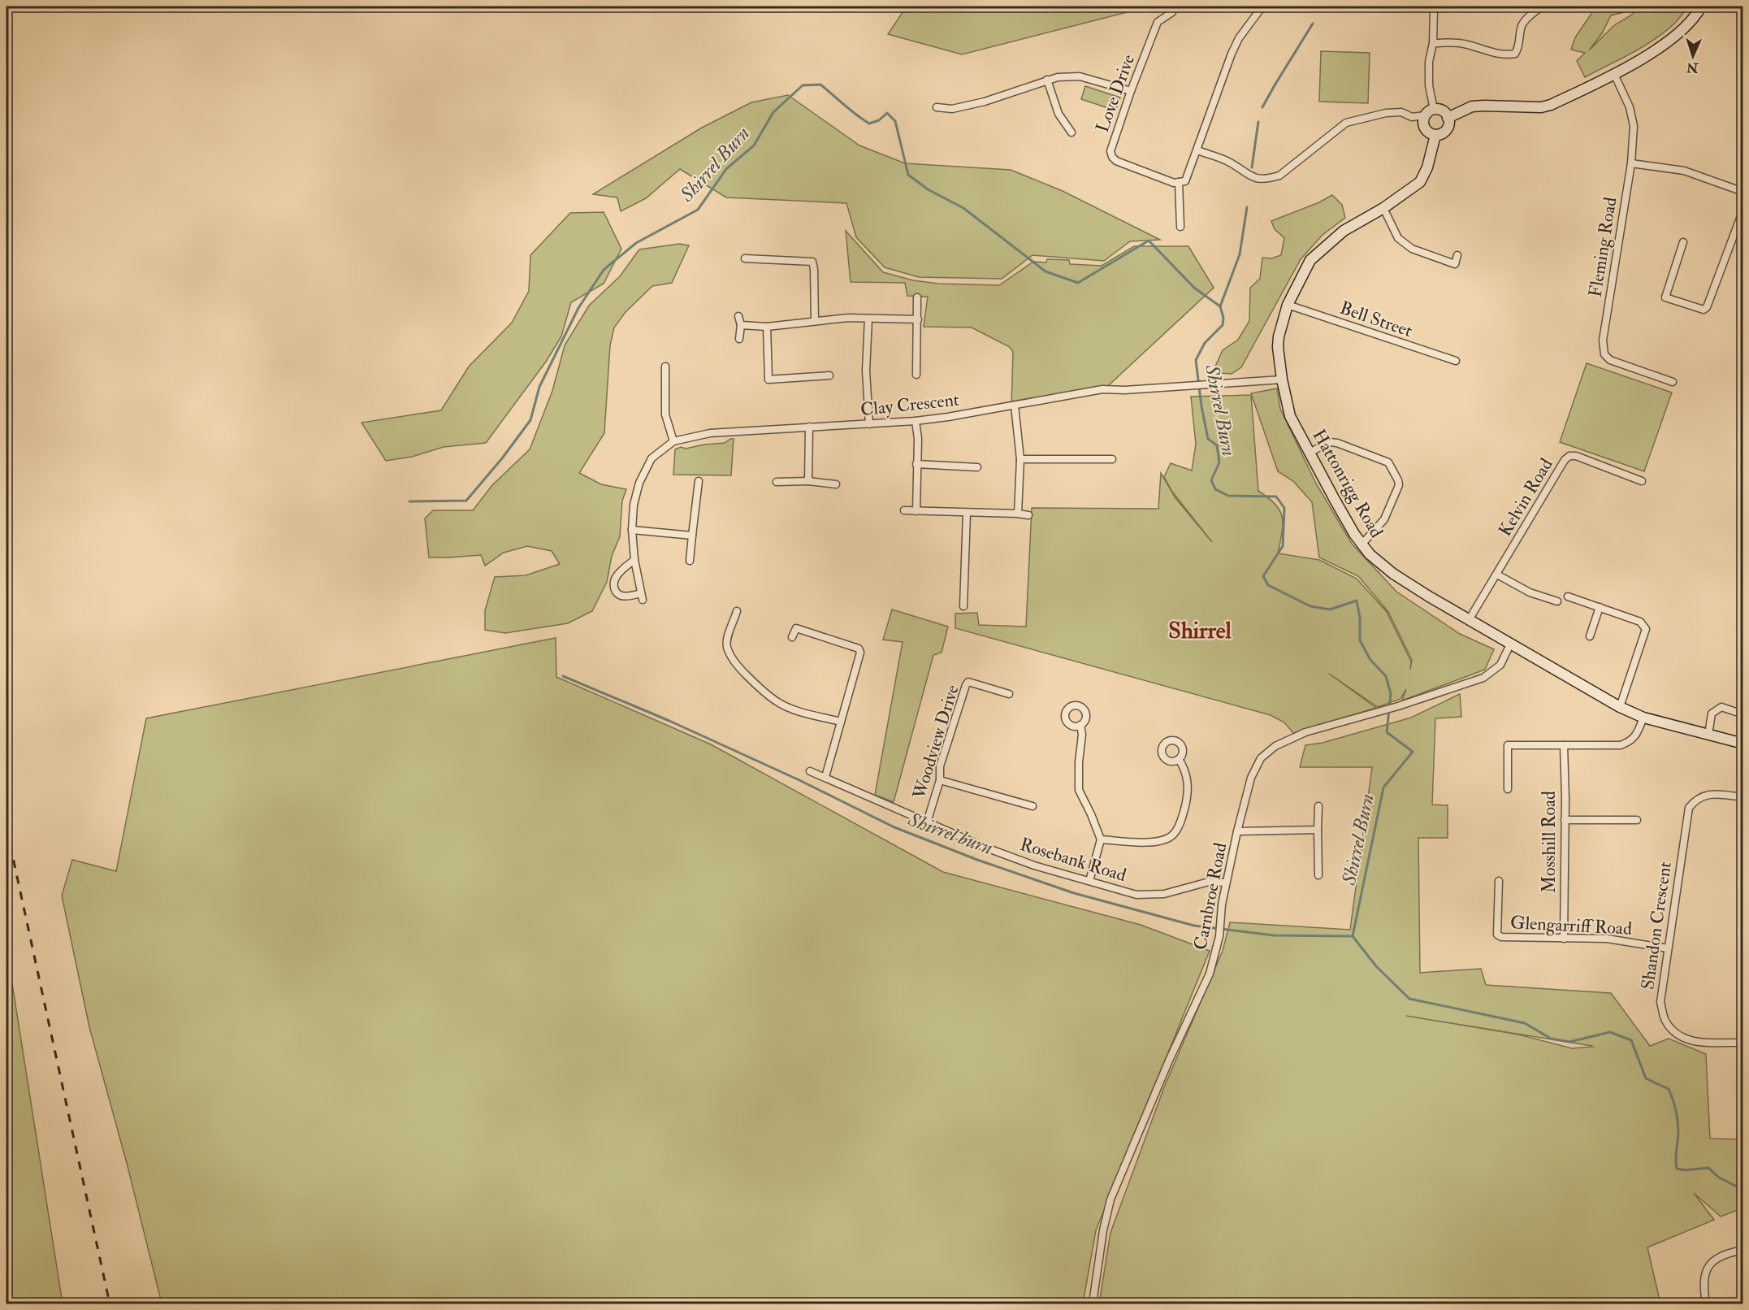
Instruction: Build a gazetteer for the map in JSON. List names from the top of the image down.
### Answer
{
  "streets": {
    "street": [
      "Love Drive",
      "Fleming Road",
      "Bell Street",
      "Clay Crescent",
      "Hattonrigg Road",
      "Kelvin Road",
      "Woodview Drive",
      "Mosshill Road",
      "Rosebank Road",
      "Carnbroe Road",
      "Glengarriff Road",
      "Shandon Crescent"
    ]
  },
  "crossings": [
    ["Bell Street", "Hattonrigg Road"],
    ["Clay Crescent", "Hattonrigg Road"],
    ["Hattonrigg Road", "Kelvin Road"],
    ["Hattonrigg Road", "Carnbroe Road"],
    ["Woodview Drive", "Rosebank Road"],
    ["Mosshill Road", "Glengarriff Road"],
    ["Rosebank Road", "Carnbroe Road"],
    ["Glengarriff Road", "Shandon Crescent"]
  ],
  "districts": ["Shirrel"],
  "water": ["Shirrel Burn", "Shirrel burn"],
  "north": "bottom"
}
